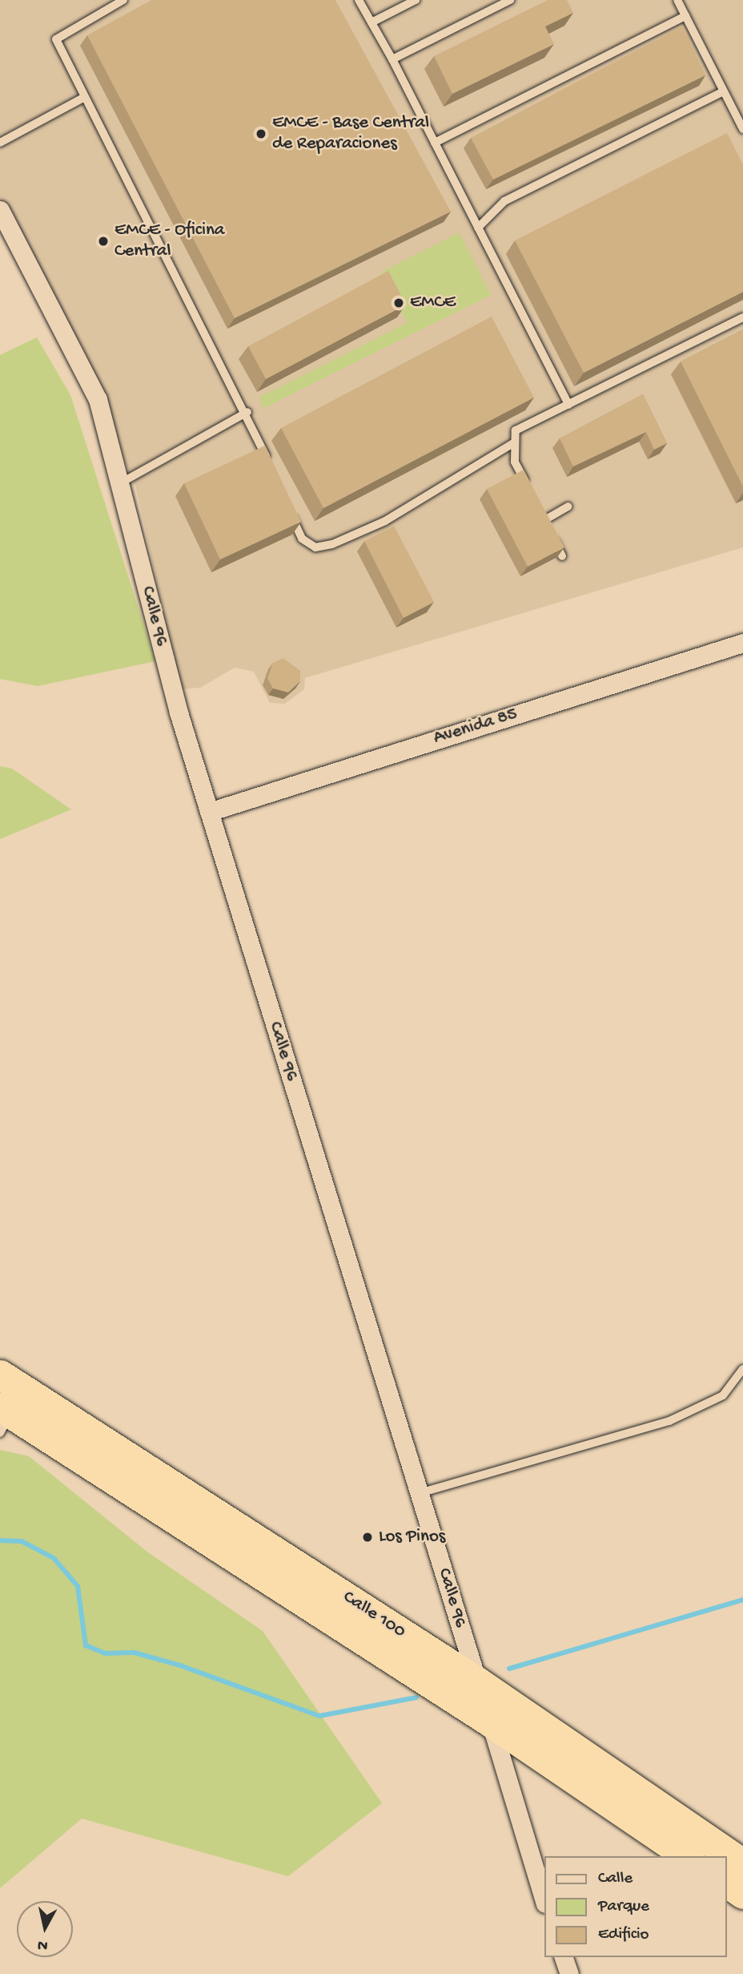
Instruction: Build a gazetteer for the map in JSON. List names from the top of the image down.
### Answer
{
  "streets": {
    "highway": ["Calle 100"],
    "street": ["Calle 96", "Avenida 85"]
  },
  "crossings": [
    ["Calle 96", "Avenida 85"],
    ["Calle 96", "Calle 100"]
  ],
  "places": [
    "EMCE - Base Central de Reparaciones",
    "EMCE - Oficina Central",
    "EMCE",
    "Los Pinos"
  ],
  "legend": ["Calle", "Parque", "Edificio"],
  "north": "bottom"
}
